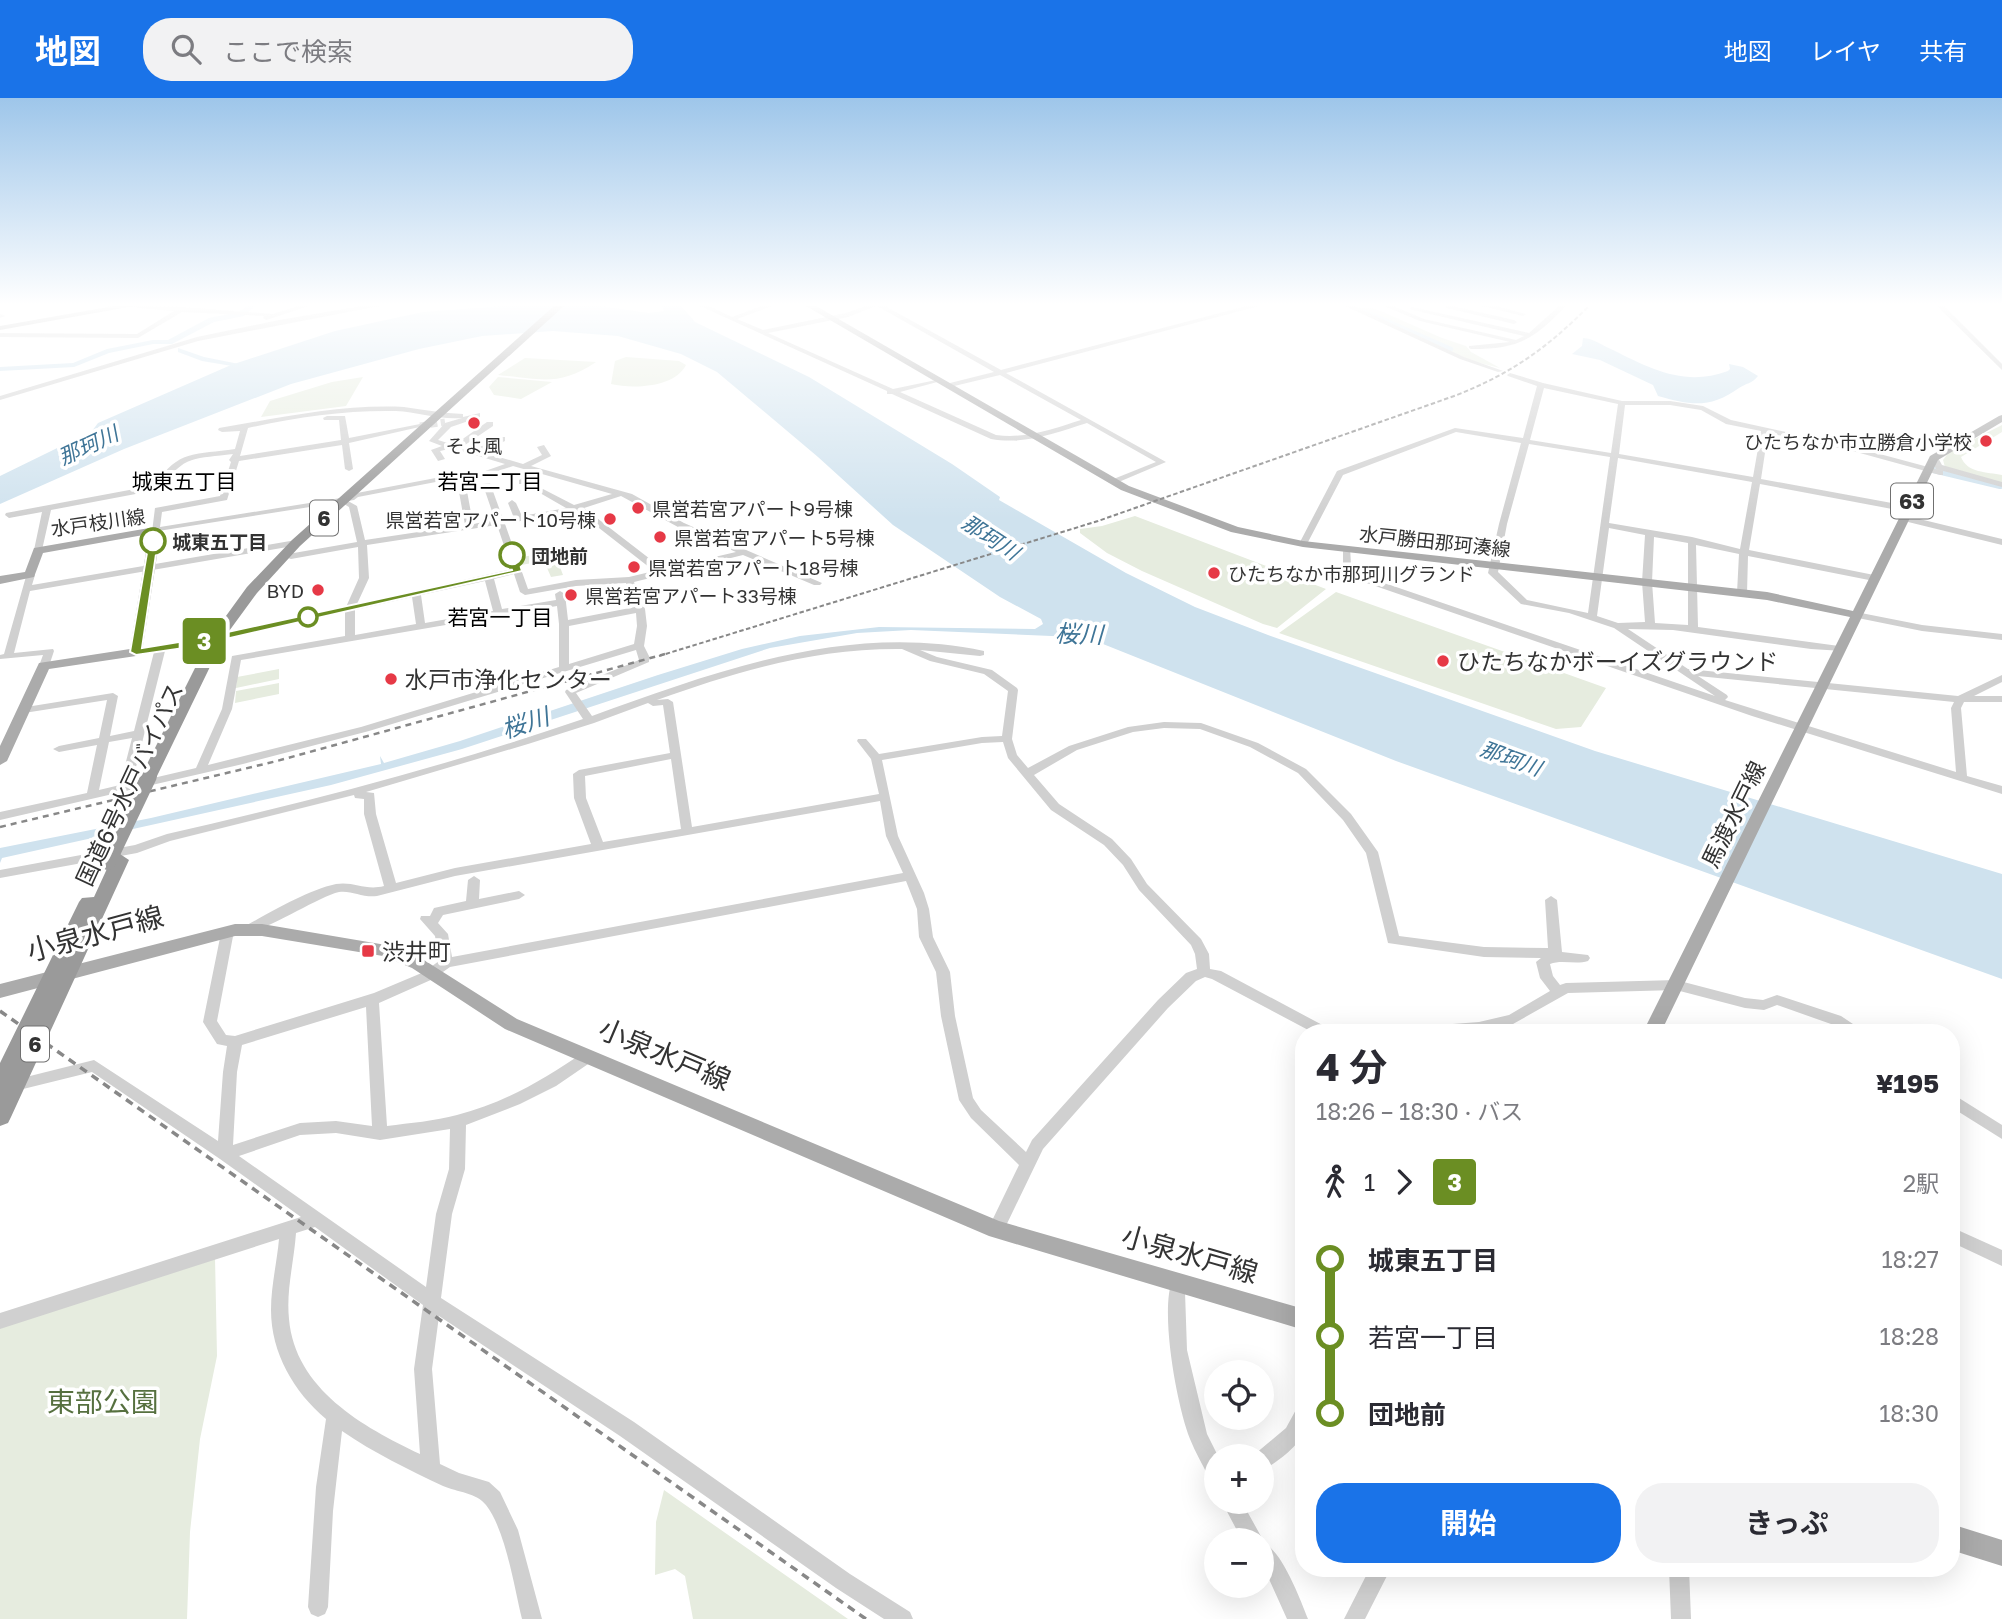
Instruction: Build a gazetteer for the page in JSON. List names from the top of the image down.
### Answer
{
  "streets": {
    "highway": ["6", "国道6号水戸バイパス"],
    "main road": [
      "63",
      "水戸枝川線",
      "水戸勝田那珂湊線",
      "馬渡水戸線",
      "小泉水戸線"
    ]
  },
  "crossings": [
    ["63", "水戸勝田那珂湊線"],
    ["63", "馬渡水戸線"],
    ["水戸勝田那珂湊線", "馬渡水戸線"],
    ["国道6号水戸バイパス", "小泉水戸線"]
  ],
  "districts": ["城東五丁目", "若宮二丁目", "若宮一丁目"],
  "water": ["那珂川", "桜川"],
  "parks": ["東部公園"],
  "places": {
    "other": [
      "そよ風",
      "ひたちなか市立勝倉小学校",
      "県営若宮アパート9号棟",
      "県営若宮アパート10号棟",
      "県営若宮アパート5号棟",
      "城東五丁目",
      "団地前",
      "県営若宮アパート18号棟",
      "ひたちなか市那珂川グランド",
      "BYD",
      "県営若宮アパート33号棟",
      "ひたちなかボーイズグラウンド",
      "水戸市浄化センター"
    ],
    "transit": ["渋井町"]
  },
  "lines": ["bus line 3"],
  "page": {
    "header": "地図",
    "search": "ここで検索",
    "nav": ["地図", "レイヤ", "共有"],
    "on_map": "3",
    "heading": ["4 分", "18:26 – 18:30 · バス", "¥195"],
    "legs": ["1", "3", "2駅"],
    "list": [
      {
        "name": "城東五丁目",
        "value": "18:27"
      },
      {
        "name": "若宮一丁目",
        "value": "18:28"
      },
      {
        "name": "団地前",
        "value": "18:30"
      }
    ],
    "map_buttons": ["+", "−"],
    "buttons": ["開始", "きっぷ"]
  }
}
